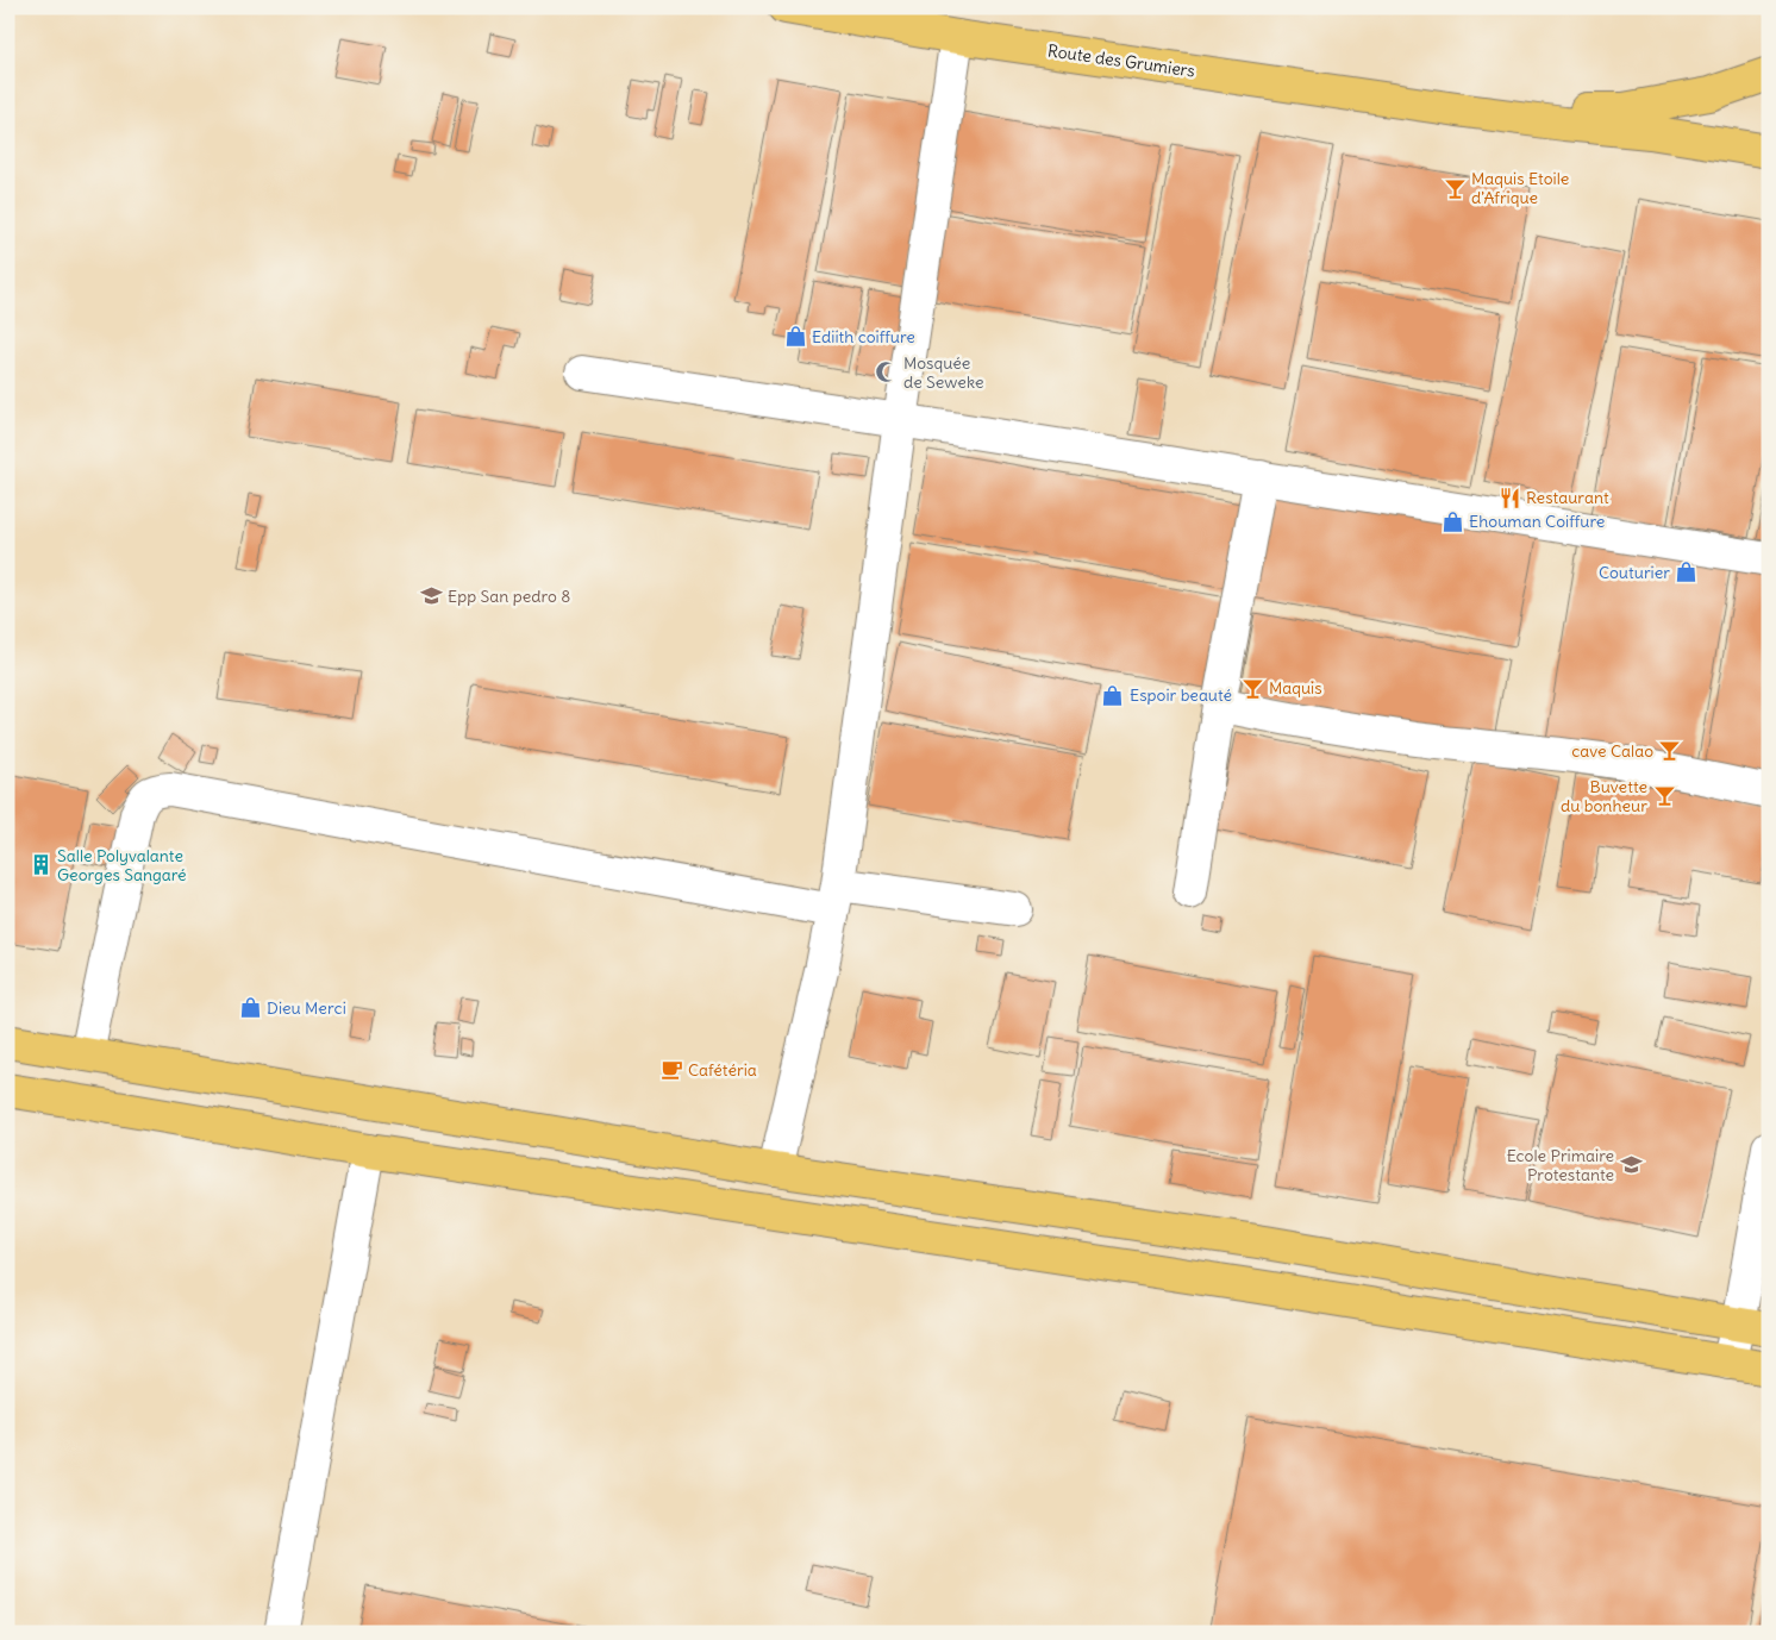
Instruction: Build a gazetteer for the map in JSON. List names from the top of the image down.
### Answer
{
  "streets": {
    "main road": ["Route des Grumiers"]
  },
  "places": {
    "bar": [
      "Maquis Etoile d'Afrique",
      "Maquis",
      "cave Calao",
      "Buvette du bonheur"
    ],
    "shop": [
      "Ediith coiffure",
      "Ehouman Coiffure",
      "Couturier",
      "Espoir beauté",
      "Dieu Merci"
    ],
    "mosque": ["Mosquée de Seweke"],
    "restaurant": ["Restaurant"],
    "school or university": ["Epp San pedro 8", "Ecole Primaire Protestante"],
    "building": ["Salle Polyvalante Georges Sangaré"],
    "cafe": ["Cafétéria"]
  }
}
